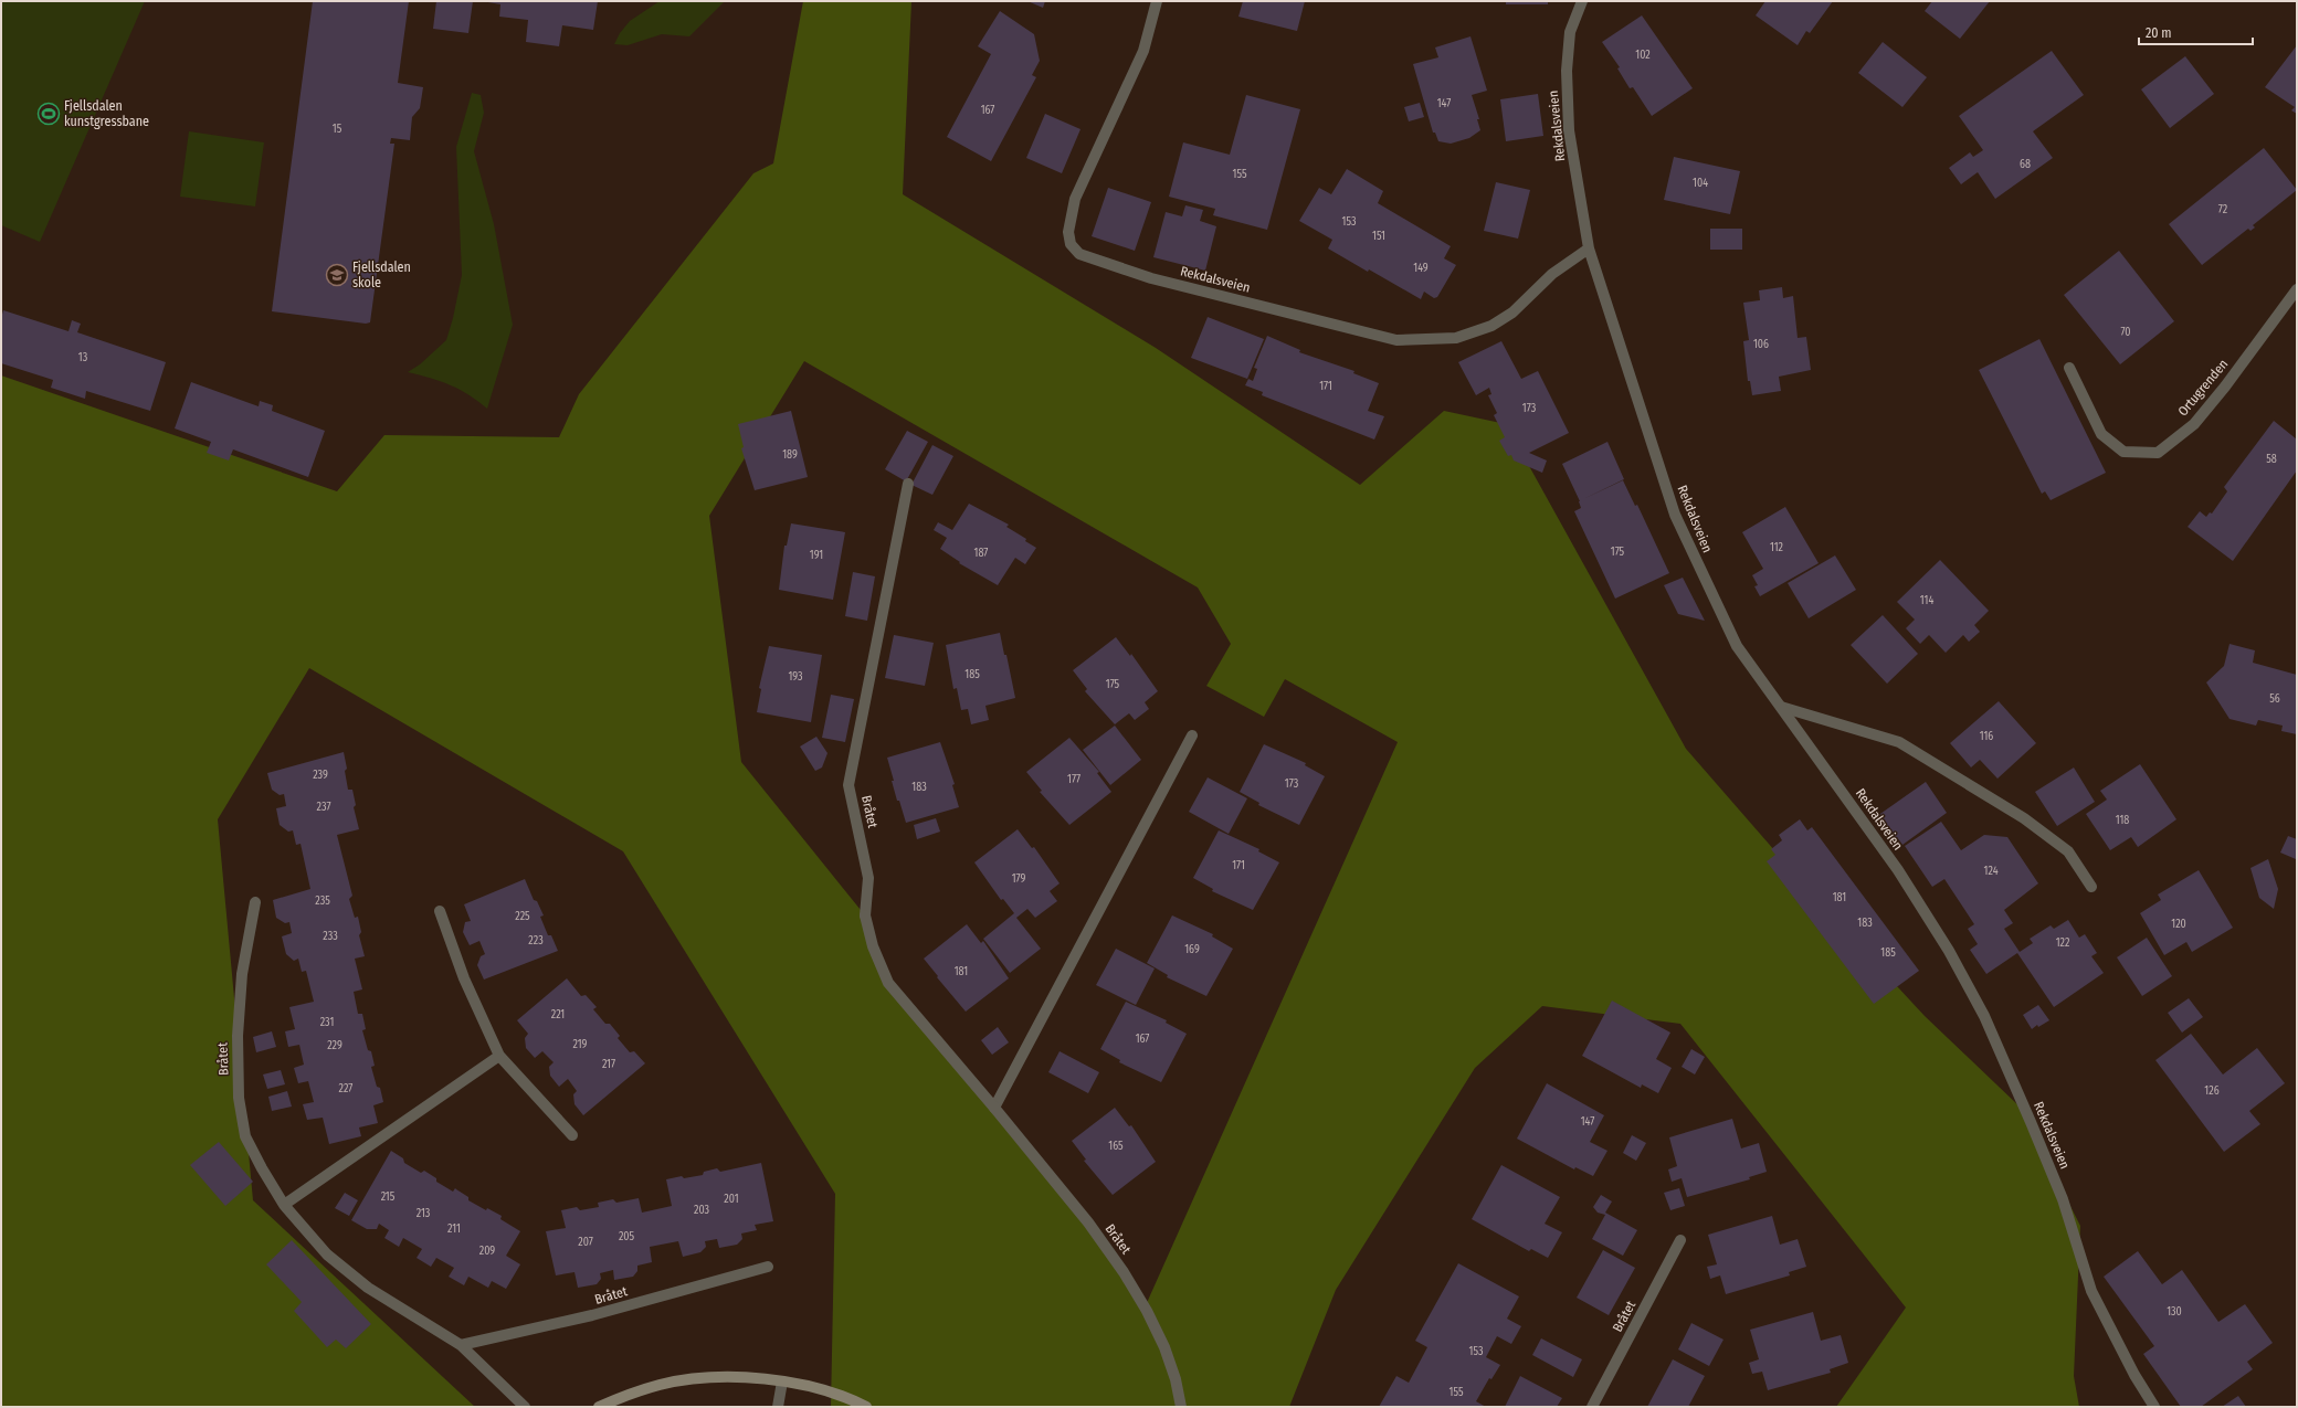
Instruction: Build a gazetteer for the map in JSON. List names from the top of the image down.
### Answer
{
  "streets": {
    "street": ["Rekdalsveien", "Ortugrenden", "Bråtet"]
  },
  "places": {
    "sports": ["Fjellsdalen kunstgressbane"],
    "school or university": ["Fjellsdalen skole"]
  },
  "house_numbers": [
    "102",
    "147",
    "167",
    "15",
    "68",
    "155",
    "104",
    "72",
    "153",
    "151",
    "149",
    "70",
    "106",
    "13",
    "171",
    "173",
    "189",
    "58",
    "112",
    "175",
    "187",
    "191",
    "114",
    "185",
    "193",
    "175",
    "56",
    "116",
    "239",
    "177",
    "173",
    "183",
    "237",
    "118",
    "171",
    "124",
    "179",
    "181",
    "235",
    "225",
    "183",
    "120",
    "233",
    "223",
    "122",
    "169",
    "185",
    "181",
    "221",
    "231",
    "167",
    "219",
    "229",
    "217",
    "227",
    "126",
    "147",
    "165",
    "215",
    "201",
    "203",
    "213",
    "211",
    "205",
    "207",
    "209",
    "130",
    "153",
    "155"
  ],
  "scale_bar": "20 m"
}
